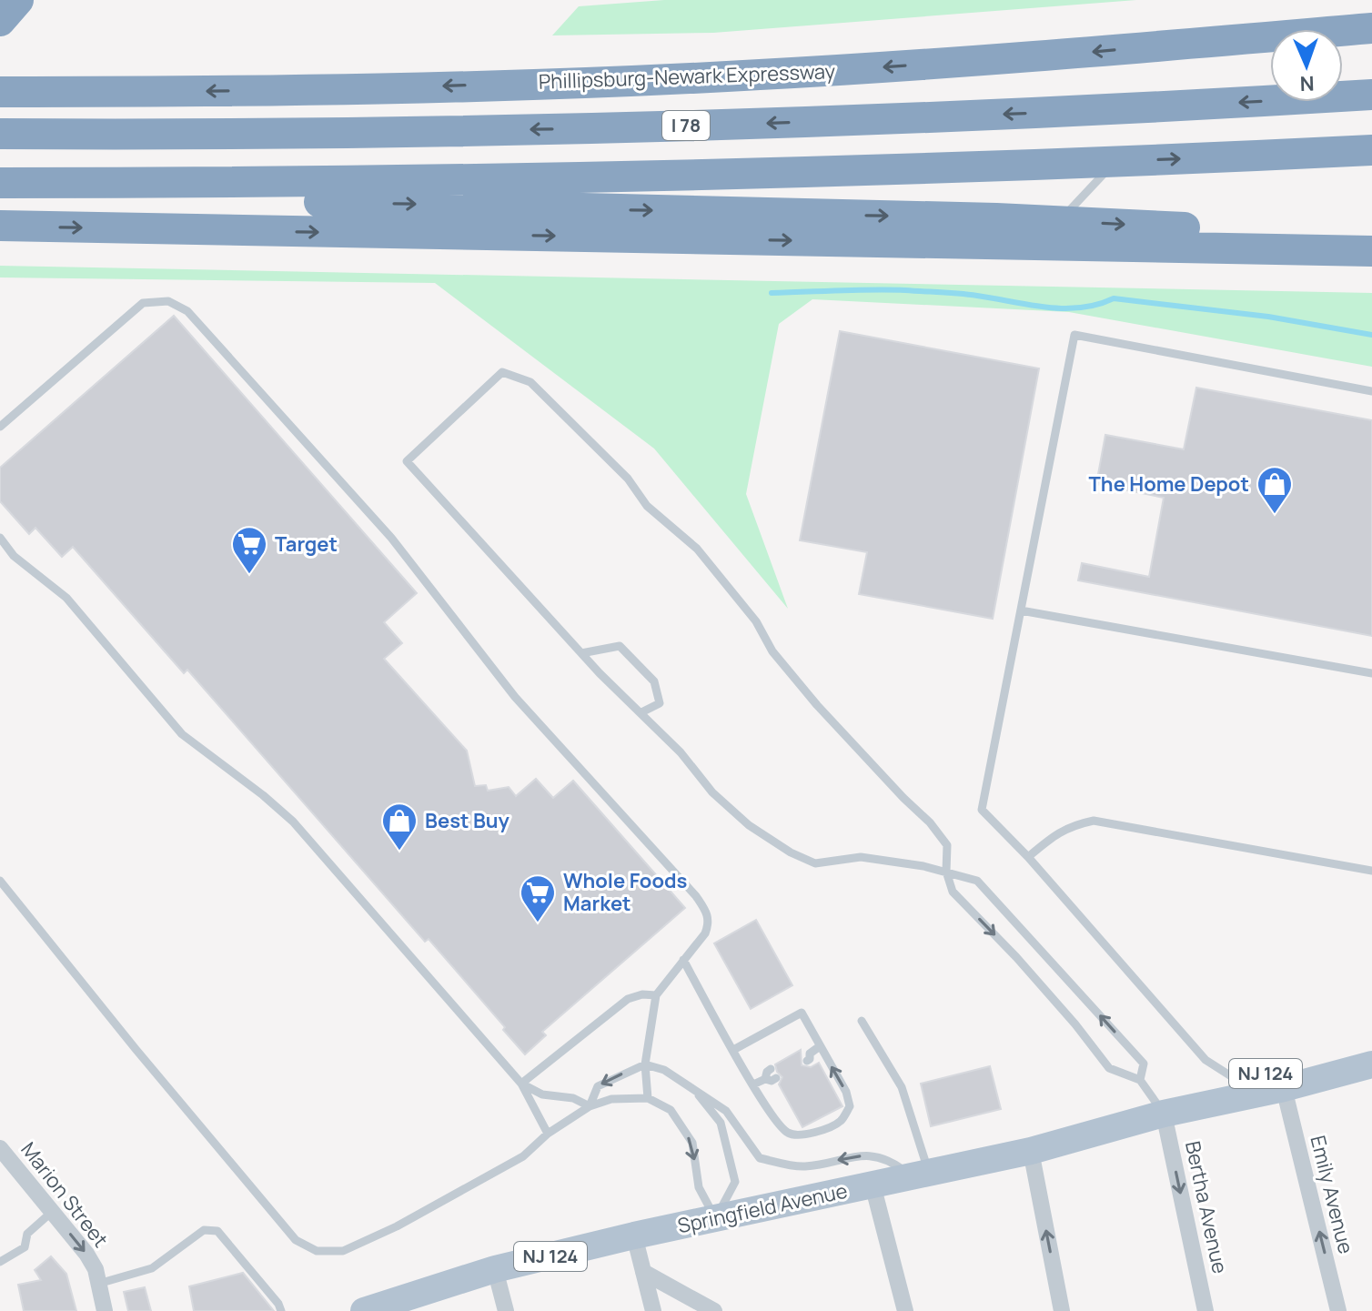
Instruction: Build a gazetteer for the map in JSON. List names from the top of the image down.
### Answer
{
  "streets": {
    "highway": ["Phillipsburg-Newark Expressway", "I 78"],
    "main road": ["NJ 124", "Springfield Avenue"],
    "street": ["Marion Street", "Emily Avenue", "Bertha Avenue"]
  },
  "crossings": [
    ["Emily Avenue", "Springfield Avenue"],
    ["Bertha Avenue", "Springfield Avenue"]
  ],
  "one_way": ["Marion Street", "Emily Avenue"],
  "places": {
    "shop": ["The Home Depot", "Best Buy"],
    "supermarket": ["Target", "Whole Foods Market"]
  },
  "north": "bottom"
}
